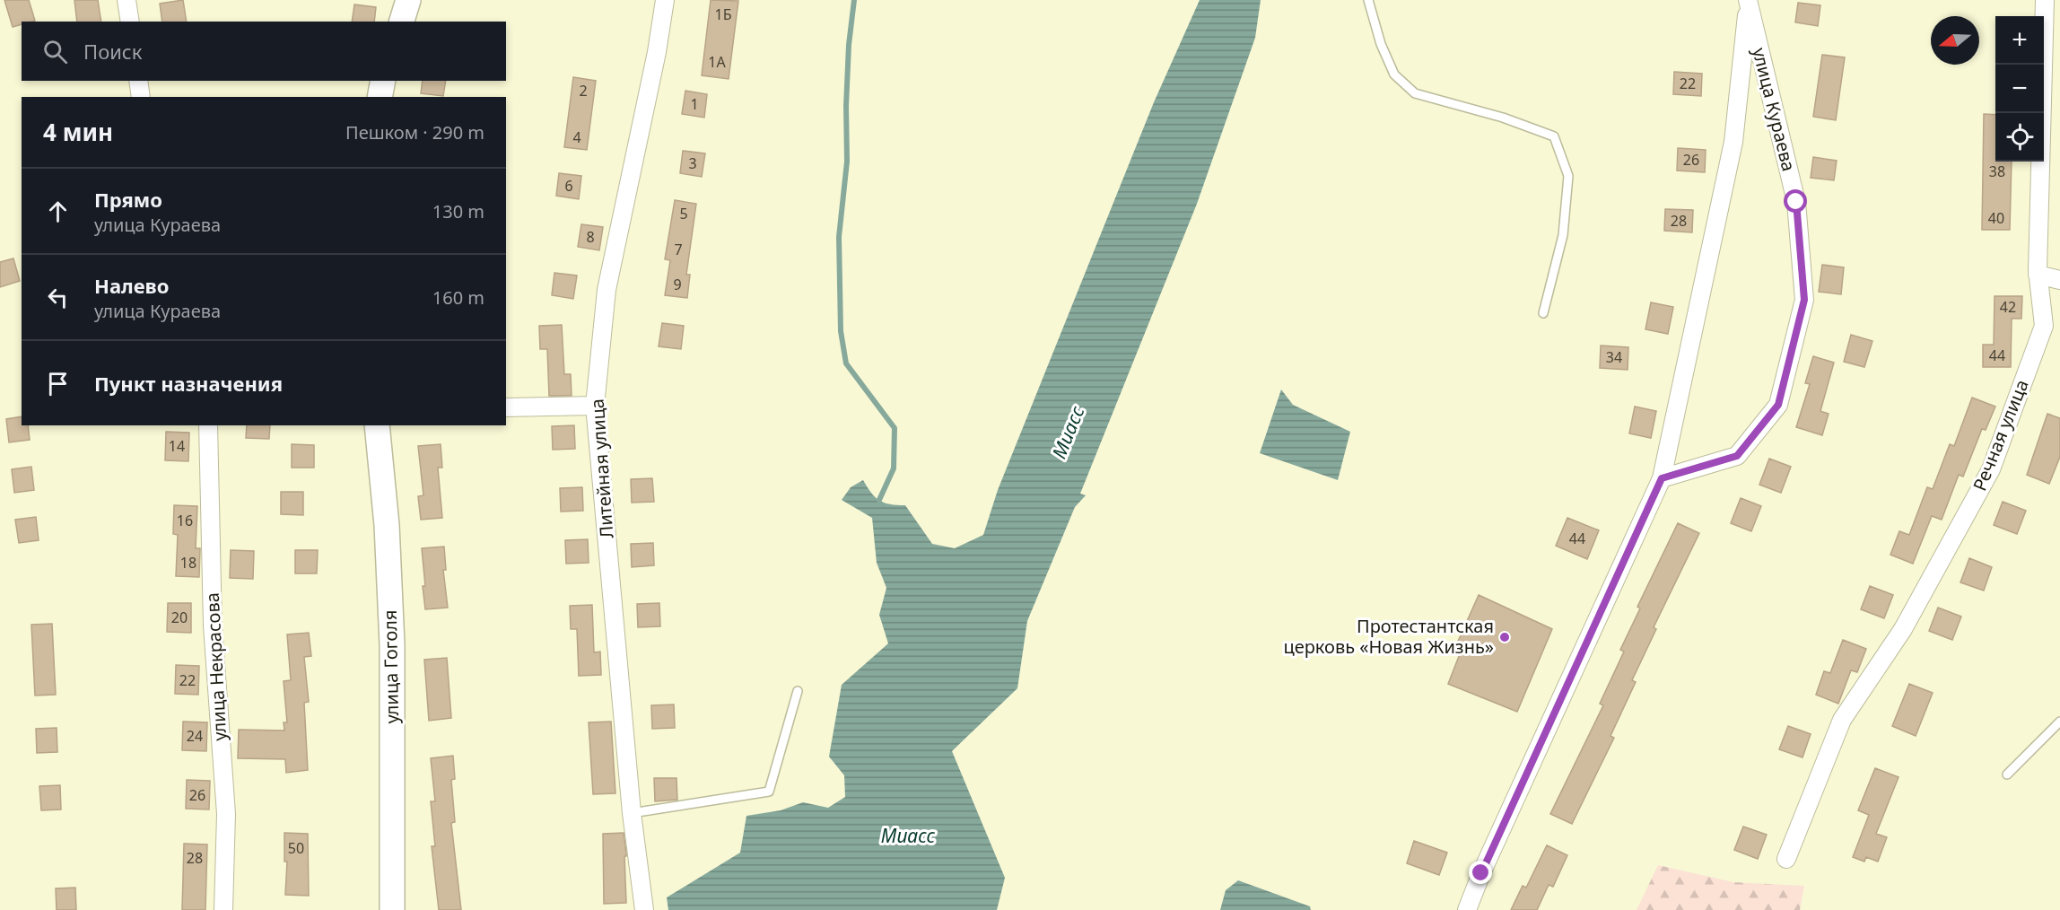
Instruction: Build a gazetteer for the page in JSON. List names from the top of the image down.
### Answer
{
  "streets": {
    "street": [
      "улица Кураева",
      "Речная улица",
      "Литейная улица",
      "улица Некрасова",
      "улица Гоголя"
    ]
  },
  "water": ["Миасс"],
  "places": ["Протестантская церковь «Новая Жизнь»"],
  "house_numbers": [
    "1Б",
    "1А",
    "22",
    "2",
    "1",
    "4",
    "26",
    "3",
    "38",
    "6",
    "5",
    "40",
    "28",
    "8",
    "7",
    "9",
    "42",
    "44",
    "34",
    "14",
    "16",
    "44",
    "18",
    "20",
    "22",
    "24",
    "26",
    "50",
    "28"
  ],
  "north": "left",
  "page": {
    "map_buttons": ["+", "−"],
    "search": "Поиск",
    "heading": ["4 мин", "Пешком · 290 m"],
    "list": [
      ["Прямо", "улица Кураева", "130 m"],
      ["Налево", "улица Кураева", "160 m"],
      "Пункт назначения"
    ]
  }
}
